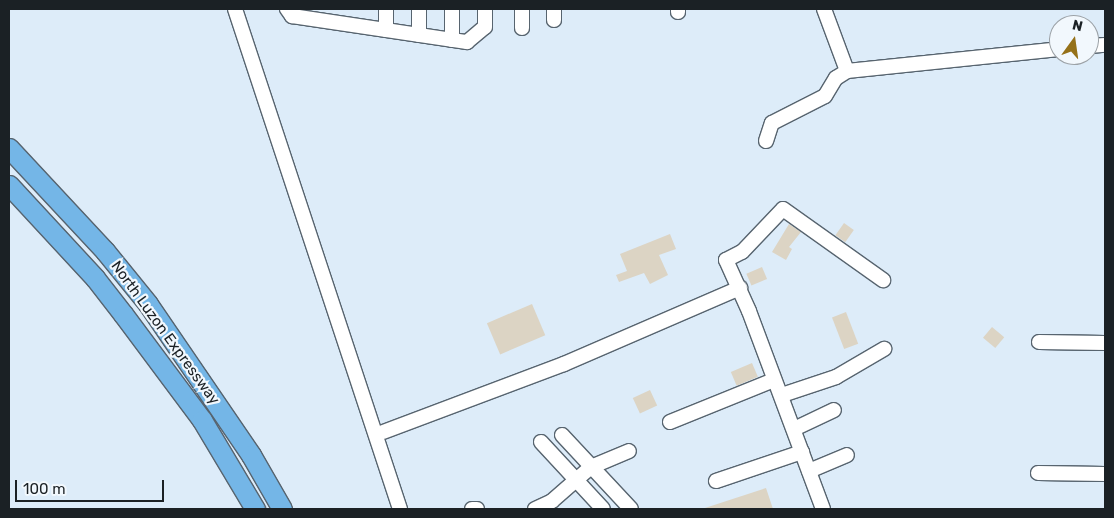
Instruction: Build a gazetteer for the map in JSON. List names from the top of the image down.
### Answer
{
  "streets": {
    "highway": ["North Luzon Expressway"]
  },
  "scale_bar": "100 m",
  "north": "top"
}
